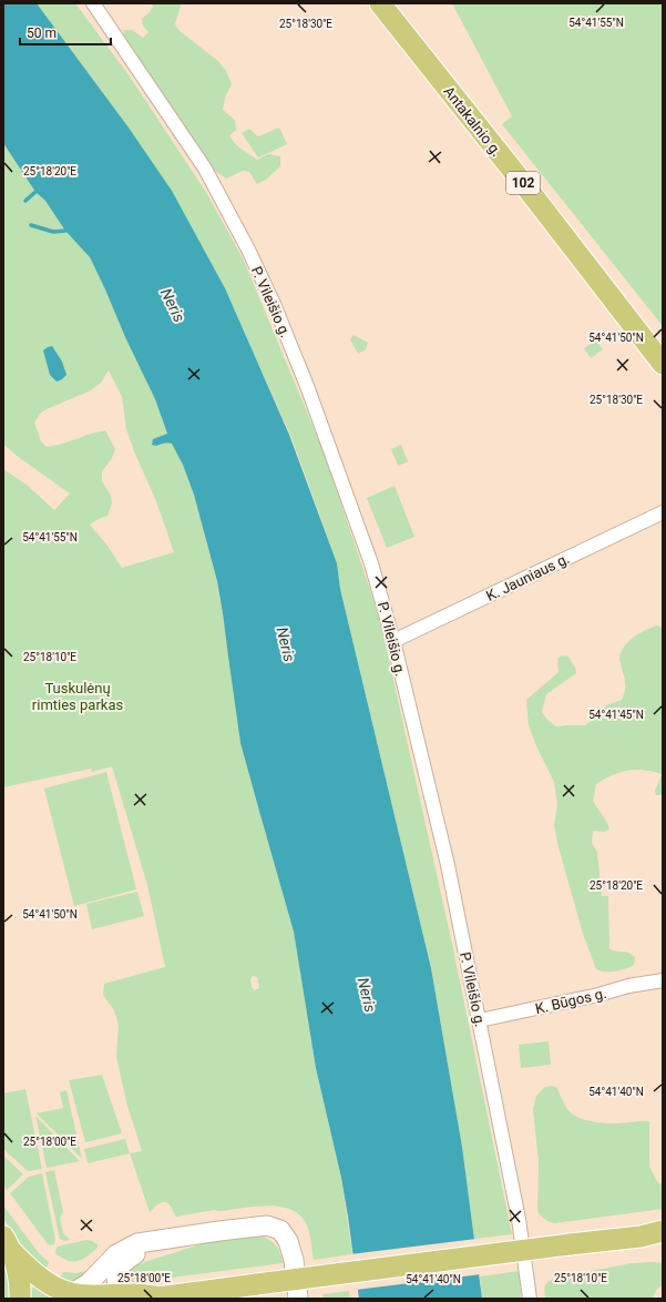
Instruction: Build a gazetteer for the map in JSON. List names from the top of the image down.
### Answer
{
  "streets": {
    "main road": ["Antakalnio g.", "102"],
    "street": ["P. Vileišio g.", "K. Jauniaus g.", "K. Būgos g."]
  },
  "crossings": [
    ["P. Vileišio g.", "K. Jauniaus g."],
    ["P. Vileišio g.", "K. Būgos g."]
  ],
  "water": ["Neris"],
  "parks": ["Tuskulėnų rimties parkas"],
  "scale_bar": "50 m",
  "coordinates": [
    "54°41'55\"N",
    "25°18'30\"E",
    "25°18'20\"E",
    "54°41'50\"N",
    "25°18'10\"E",
    "54°41'45\"N",
    "54°41'40\"N",
    "25°18'00\"E"
  ]
}
